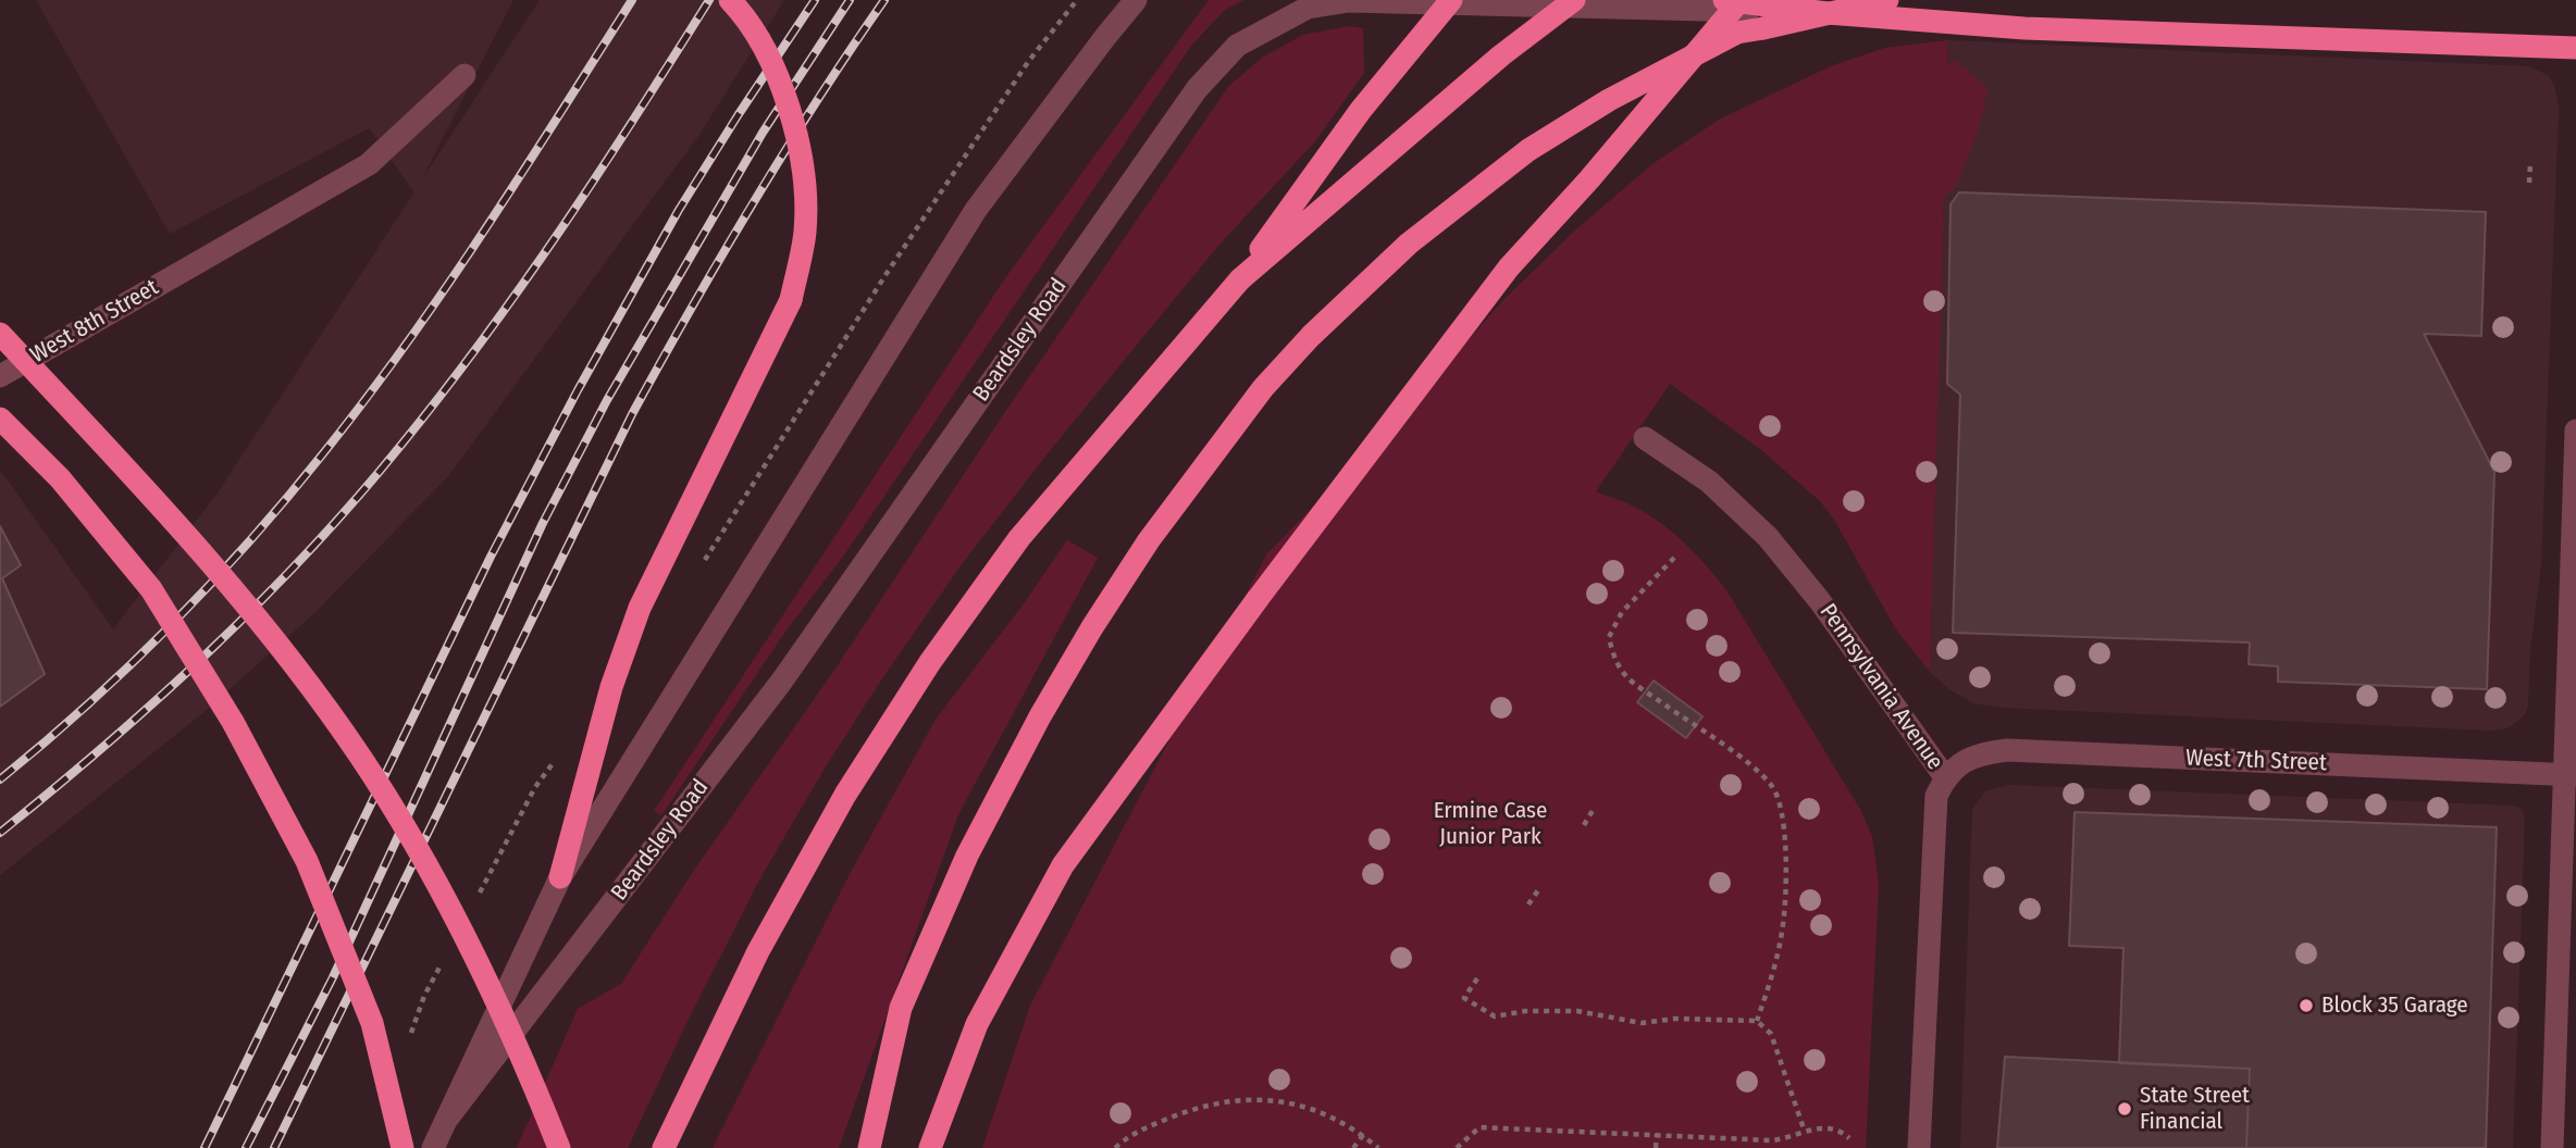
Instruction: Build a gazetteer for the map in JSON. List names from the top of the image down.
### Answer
{
  "streets": {
    "street": [
      "West 8th Street",
      "Beardsley Road",
      "Pennsylvania Avenue",
      "West 7th Street"
    ]
  },
  "crossings": [
    ["Pennsylvania Avenue", "West 7th Street"]
  ],
  "parks": ["Ermine Case Junior Park"],
  "places": ["Block 35 Garage", "State Street Financial"]
}
